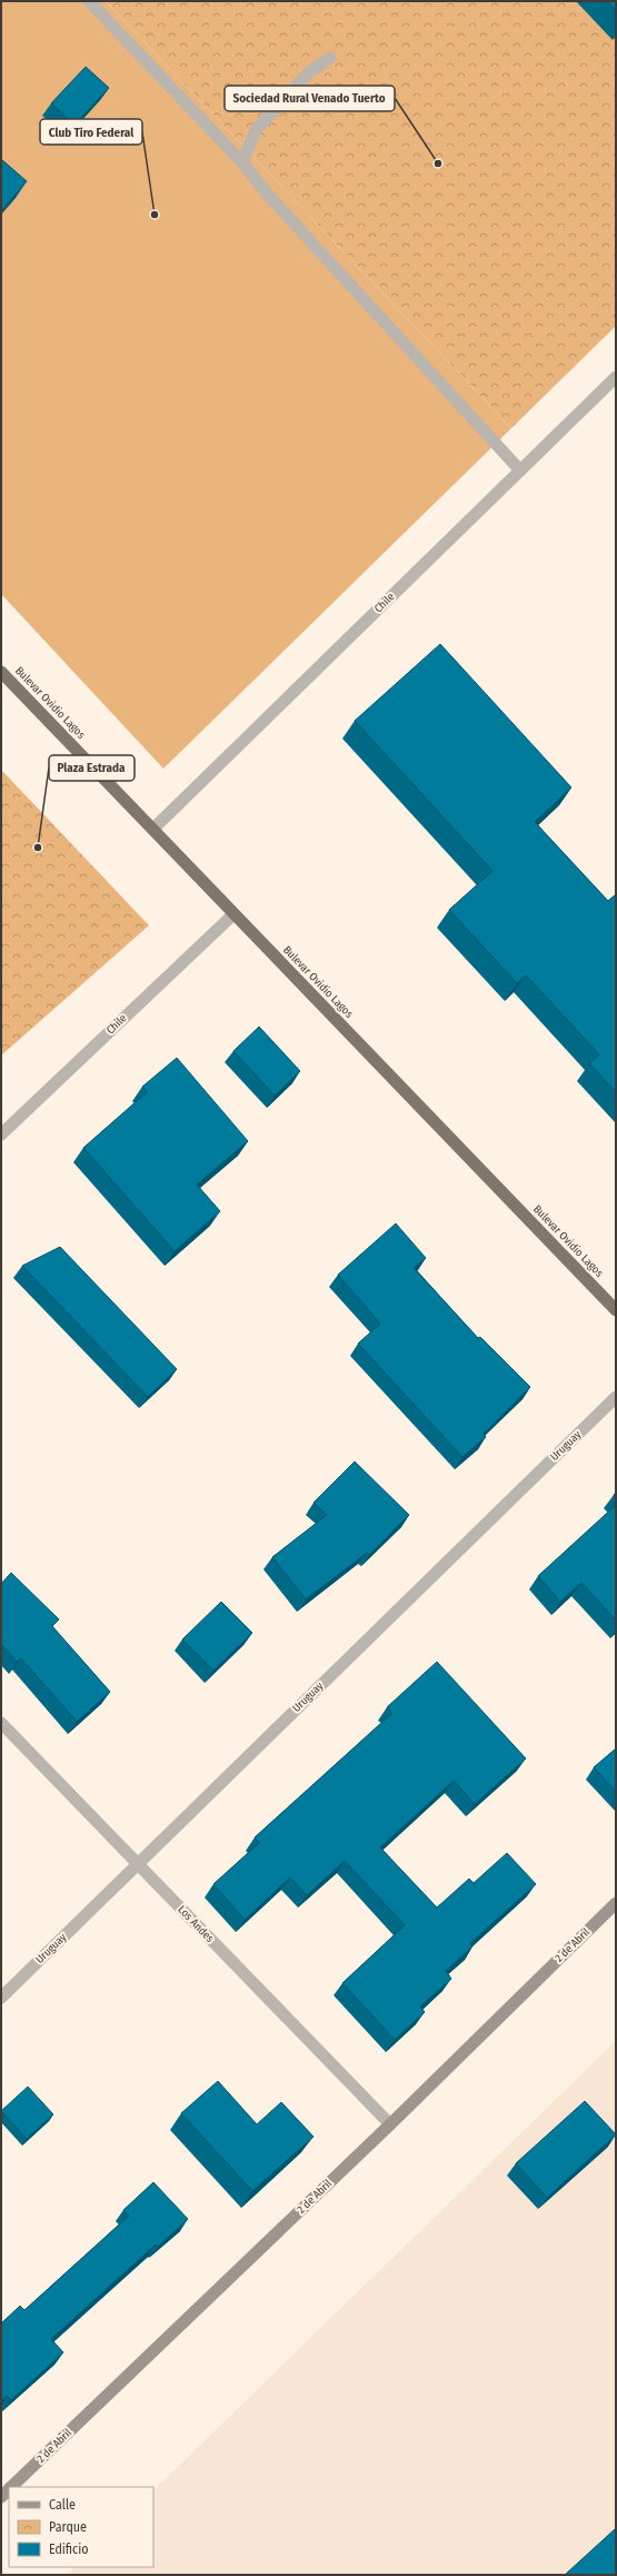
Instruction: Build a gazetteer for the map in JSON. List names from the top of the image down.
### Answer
{
  "streets": {
    "highway": ["Bulevar Ovidio Lagos"],
    "main road": ["2 de Abril"],
    "street": ["Chile", "Uruguay", "Los Andes"]
  },
  "crossings": [
    ["Chile", "Bulevar Ovidio Lagos"],
    ["Uruguay", "Los Andes"],
    ["Los Andes", "2 de Abril"]
  ],
  "places": ["Sociedad Rural Venado Tuerto", "Club Tiro Federal", "Plaza Estrada"],
  "legend": ["Calle", "Parque", "Edificio"]
}
